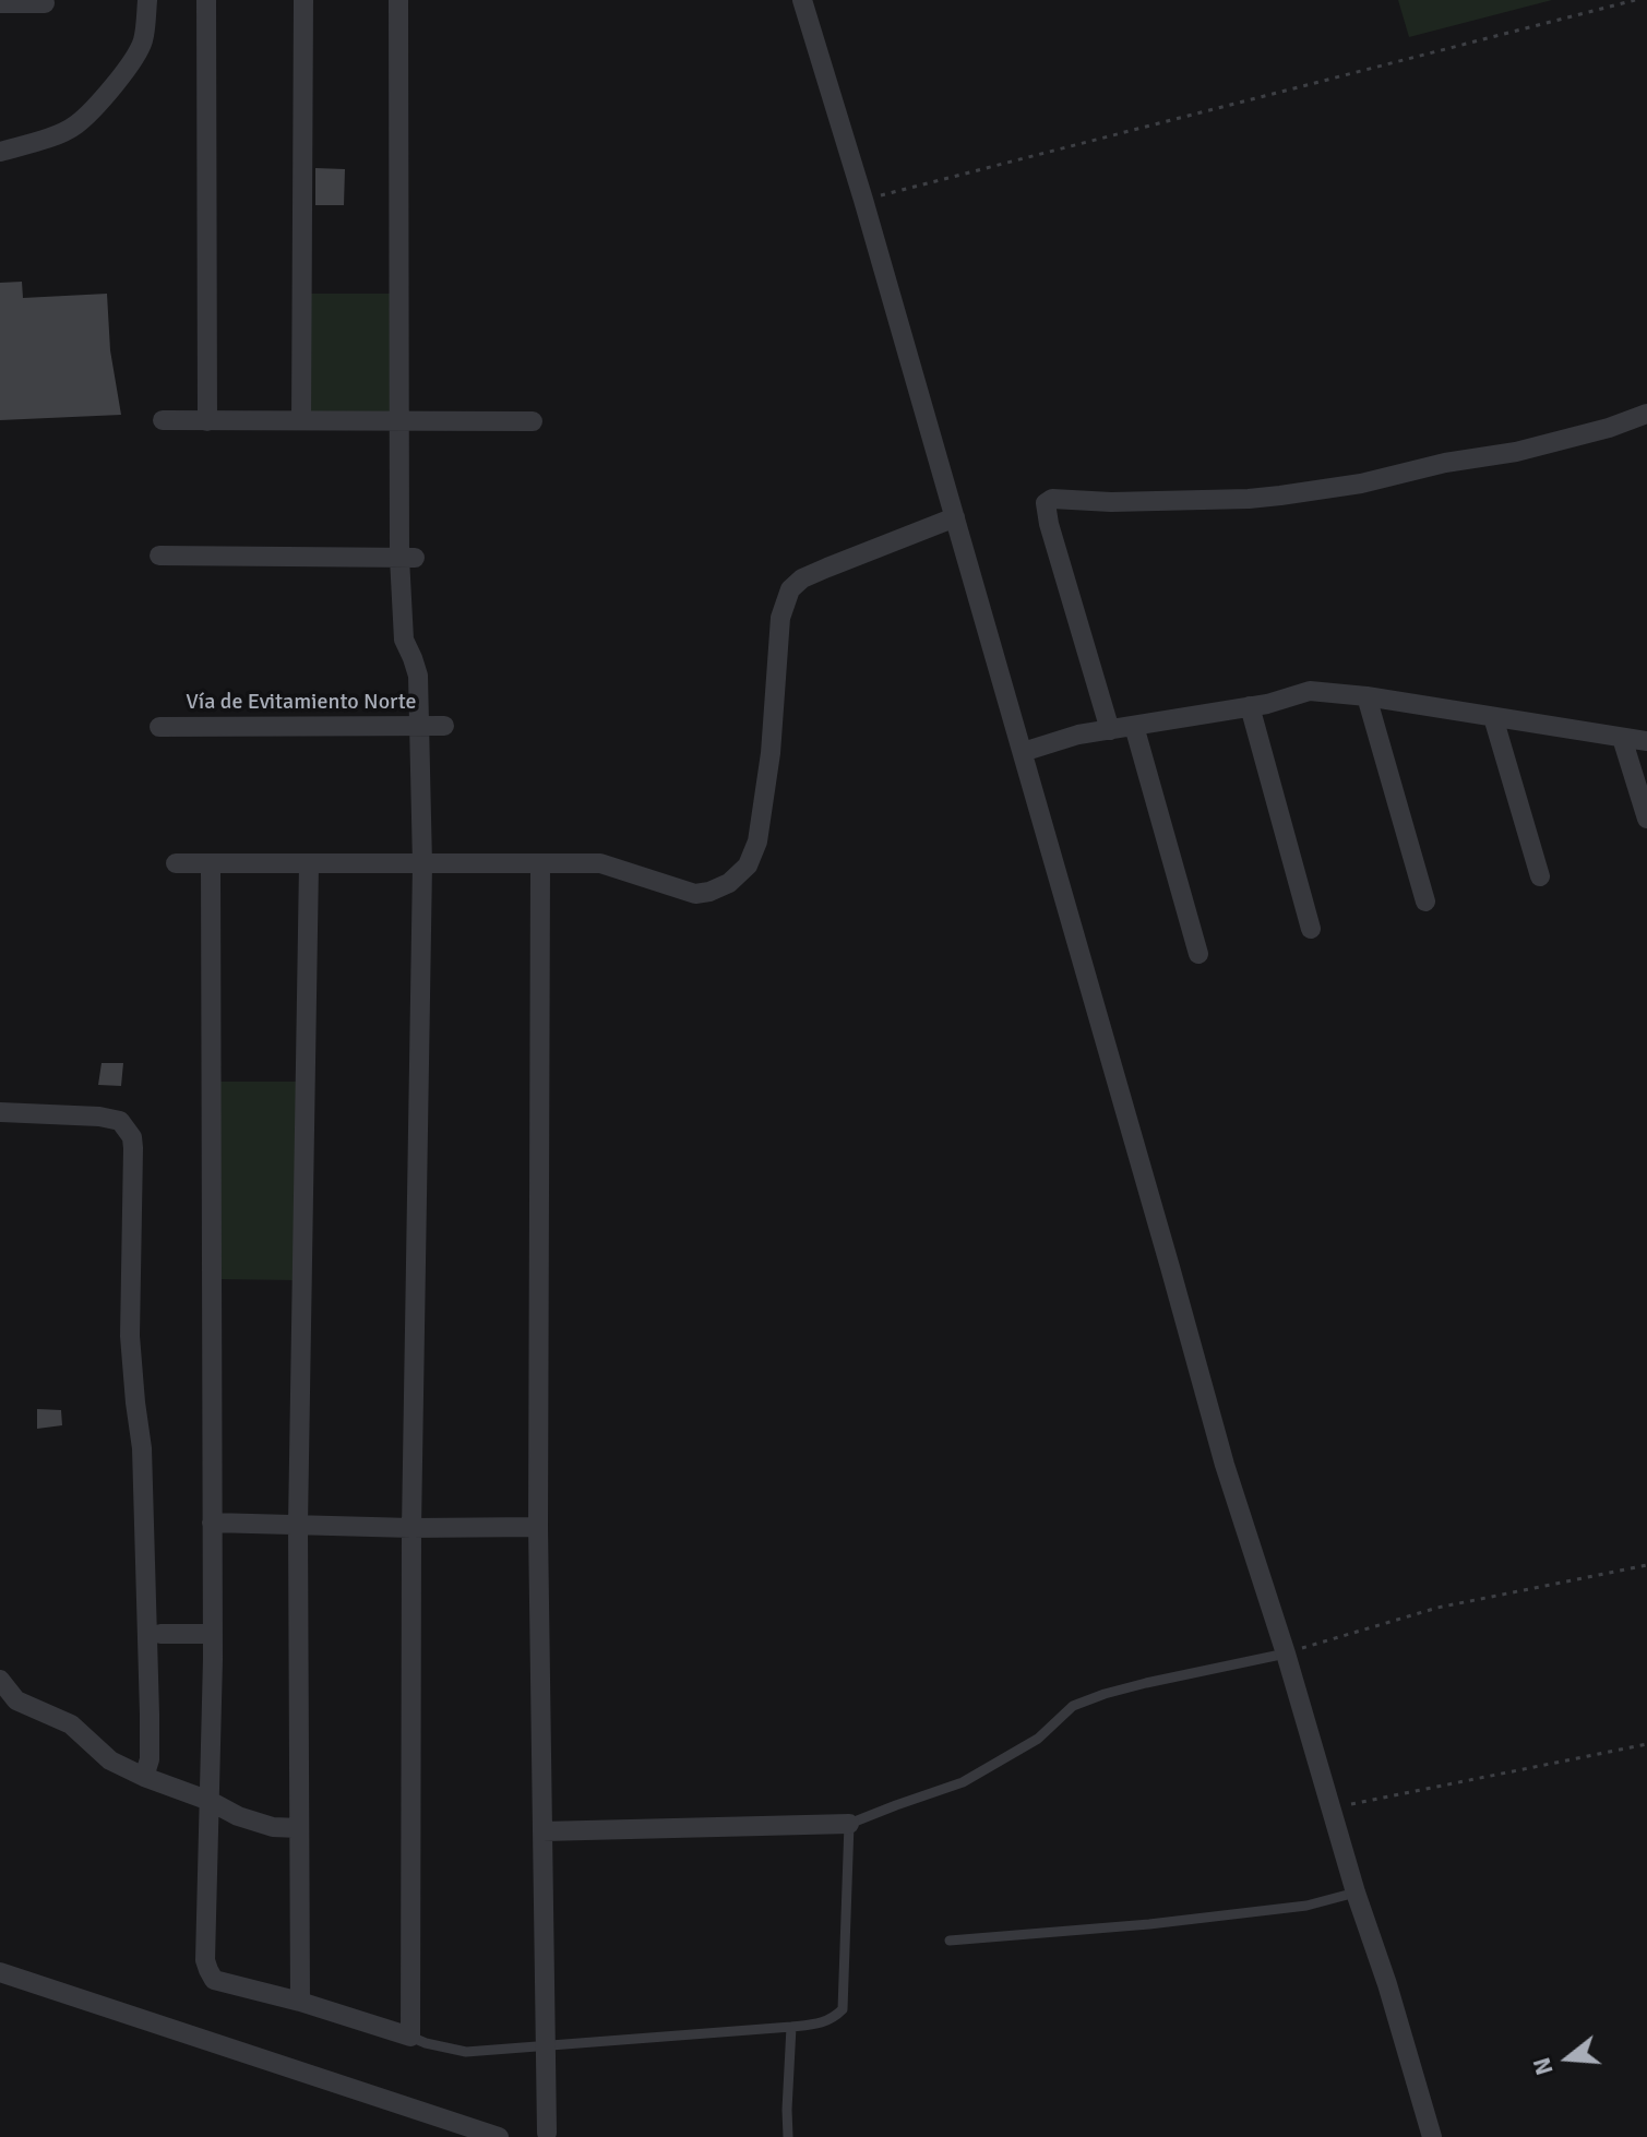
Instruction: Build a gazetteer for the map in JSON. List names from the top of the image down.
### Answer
{
  "streets": {
    "street": ["Vía de Evitamiento Norte"]
  },
  "north": "left"
}
